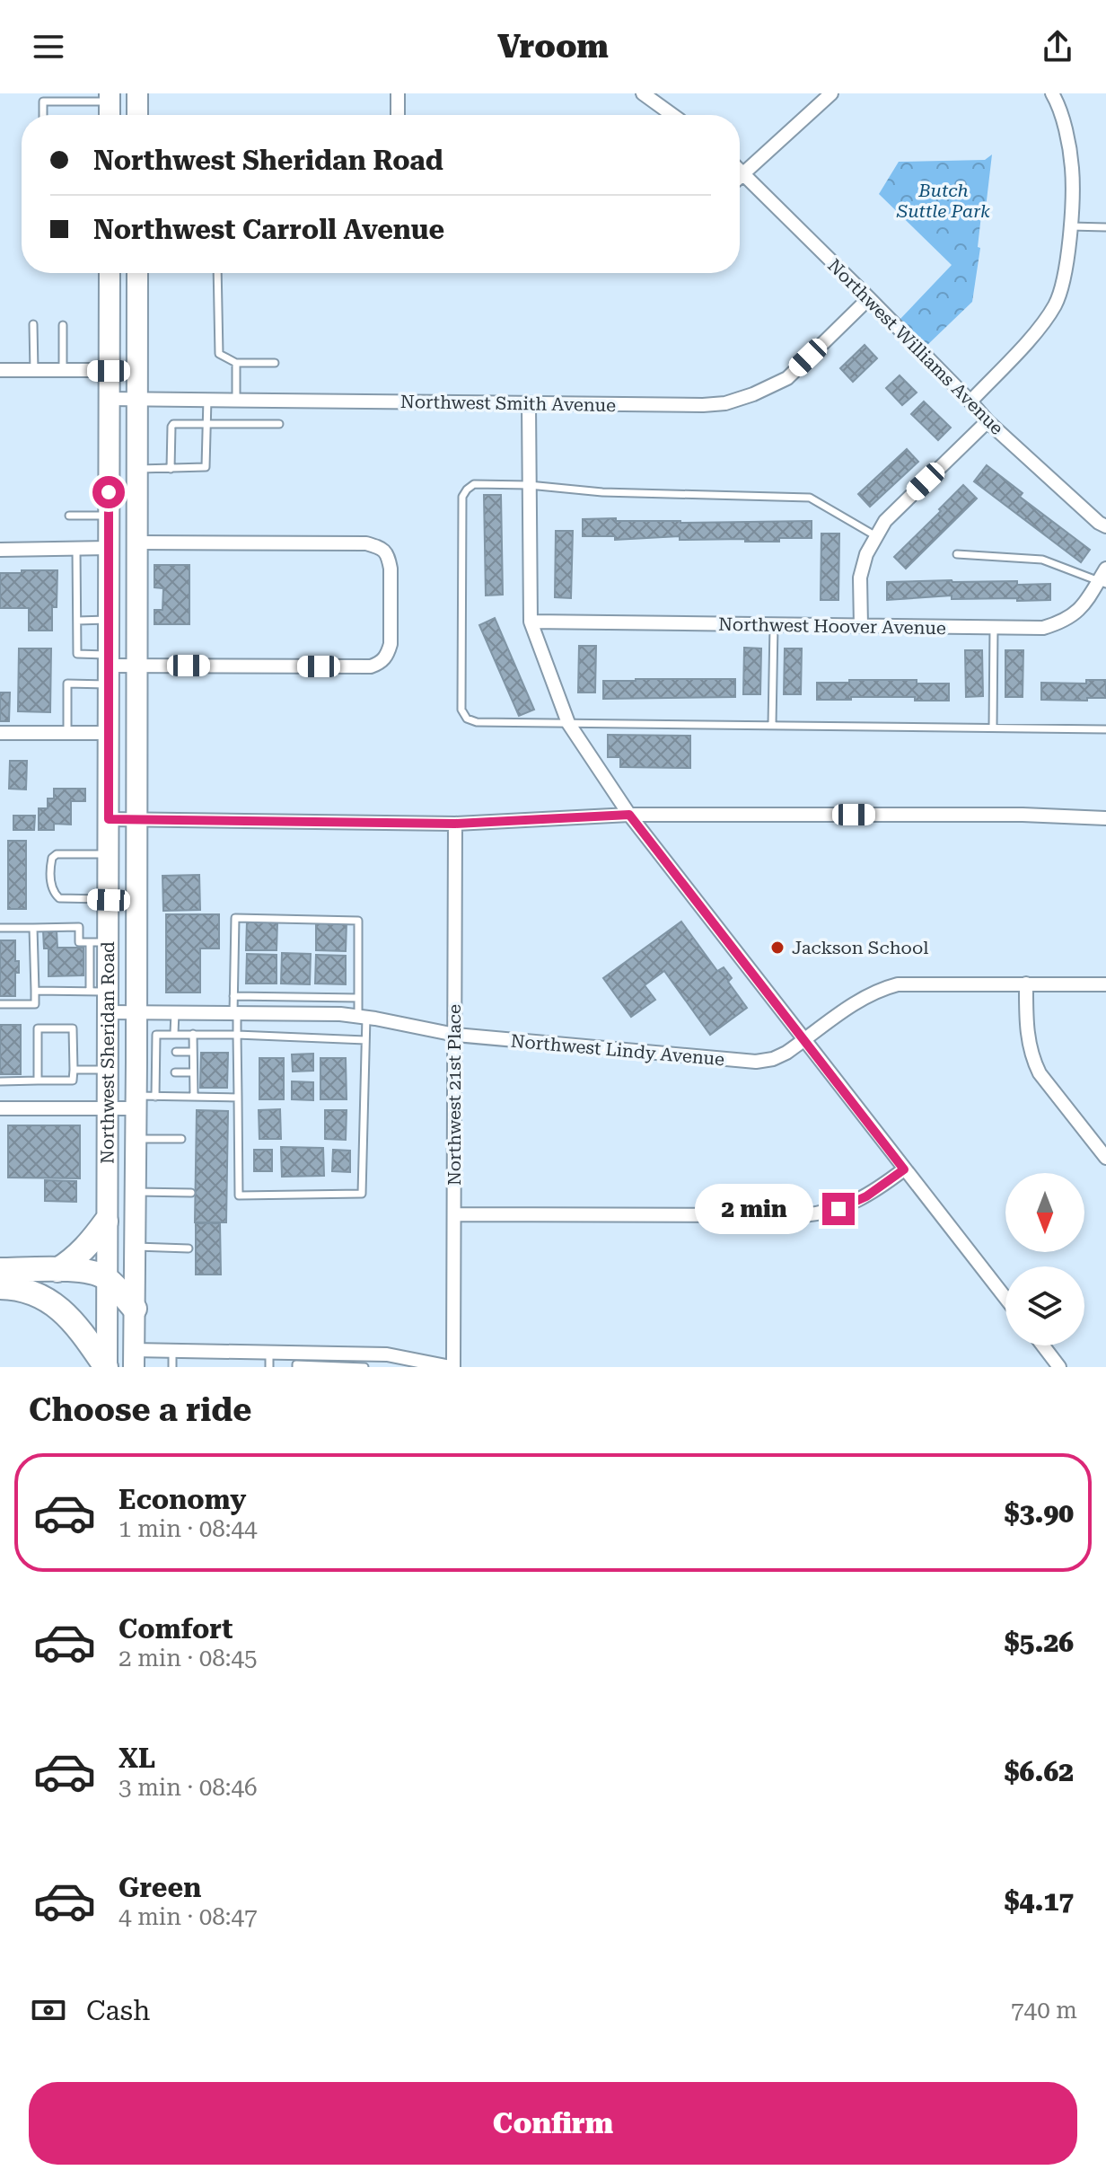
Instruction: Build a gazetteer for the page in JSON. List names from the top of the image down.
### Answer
{
  "streets": {
    "main road": ["Northwest Sheridan Road"],
    "street": [
      "Northwest Williams Avenue",
      "Northwest Smith Avenue",
      "Northwest Hoover Avenue",
      "Northwest Lindy Avenue",
      "Northwest 21st Place"
    ]
  },
  "crossings": [
    ["Northwest Williams Avenue", "Northwest Smith Avenue"],
    ["Northwest Smith Avenue", "Northwest Sheridan Road"],
    ["Northwest Lindy Avenue", "Northwest Sheridan Road"],
    ["Northwest Lindy Avenue", "Northwest 21st Place"]
  ],
  "parks": ["Butch Suttle Park"],
  "places": ["Jackson School"],
  "north": "bottom",
  "page": {
    "header": "Vroom",
    "banner": ["Northwest Sheridan Road", "Northwest Carroll Avenue"],
    "bubble": "2 min",
    "heading": "Choose a ride",
    "list": [
      {
        "name": "Economy",
        "note": "1 min · 08:44",
        "value": "$3.90"
      },
      {
        "name": "Comfort",
        "note": "2 min · 08:45",
        "value": "$5.26"
      },
      {
        "name": "XL",
        "note": "3 min · 08:46",
        "value": "$6.62"
      },
      {
        "name": "Green",
        "note": "4 min · 08:47",
        "value": "$4.17"
      }
    ],
    "pay": ["Cash", "740 m"],
    "buttons": "Confirm"
  }
}
